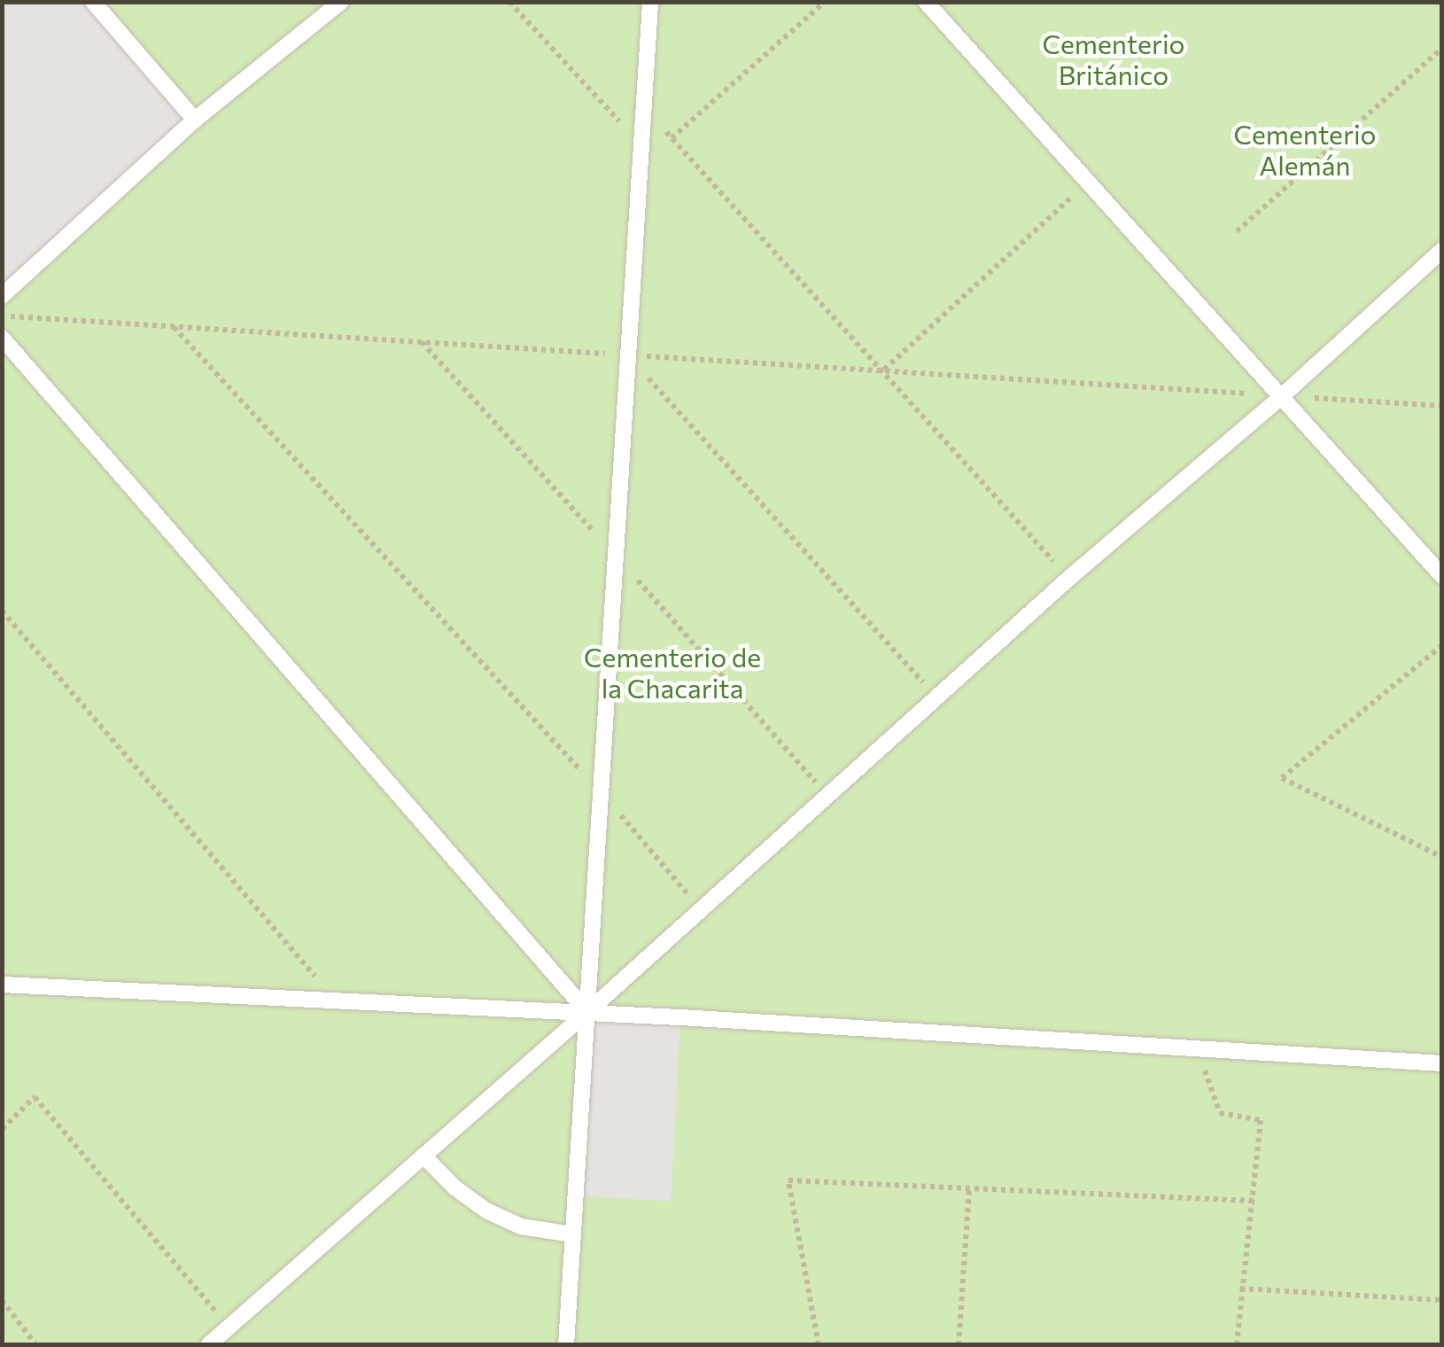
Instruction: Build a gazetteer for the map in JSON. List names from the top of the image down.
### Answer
{
  "parks": ["Cementerio Británico", "Cementerio Alemán", "Cementerio de la Chacarita"]
}
